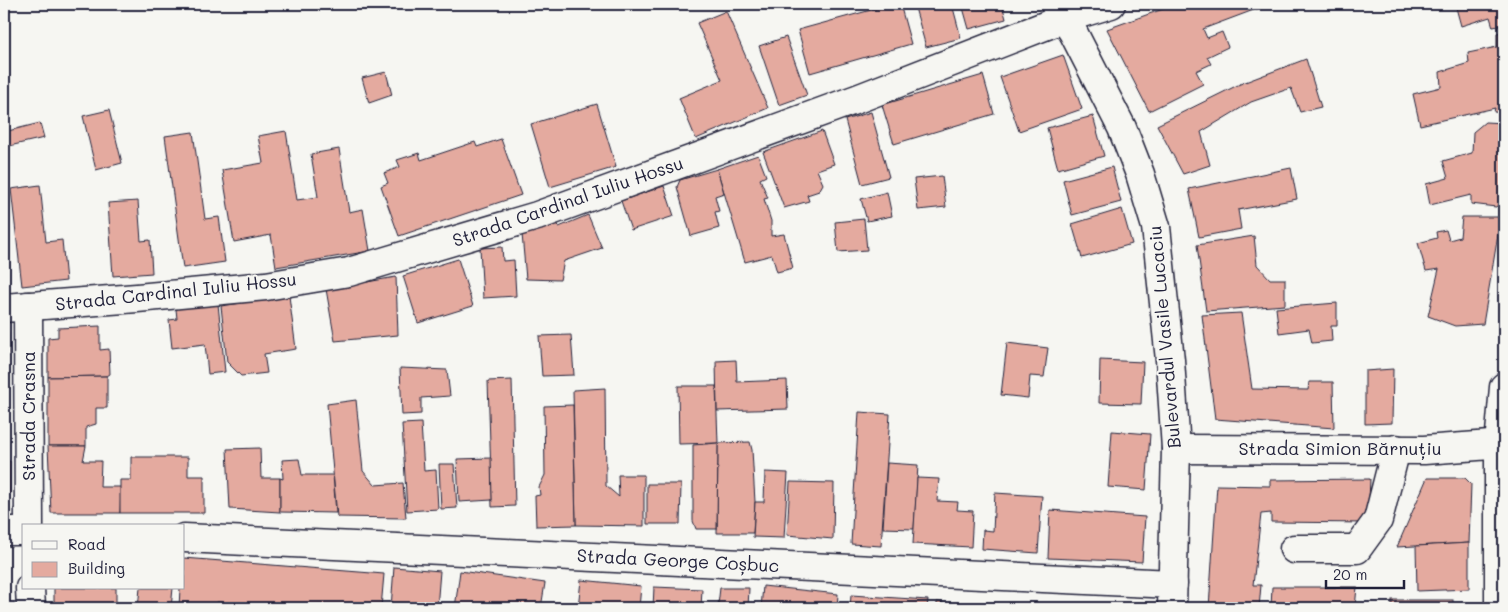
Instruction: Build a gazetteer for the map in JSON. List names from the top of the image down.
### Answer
{
  "streets": {
    "street": [
      "Strada Cardinal Iuliu Hossu",
      "Bulevardul Vasile Lucaciu",
      "Strada Crasna",
      "Strada Simion Bărnuțiu",
      "Strada George Coșbuc"
    ]
  },
  "crossings": [
    ["Strada Cardinal Iuliu Hossu", "Bulevardul Vasile Lucaciu"],
    ["Strada Cardinal Iuliu Hossu", "Strada Crasna"],
    ["Bulevardul Vasile Lucaciu", "Strada Simion Bărnuțiu"],
    ["Bulevardul Vasile Lucaciu", "Strada George Coșbuc"]
  ],
  "legend": ["Road", "Building"],
  "scale_bar": "20 m"
}
